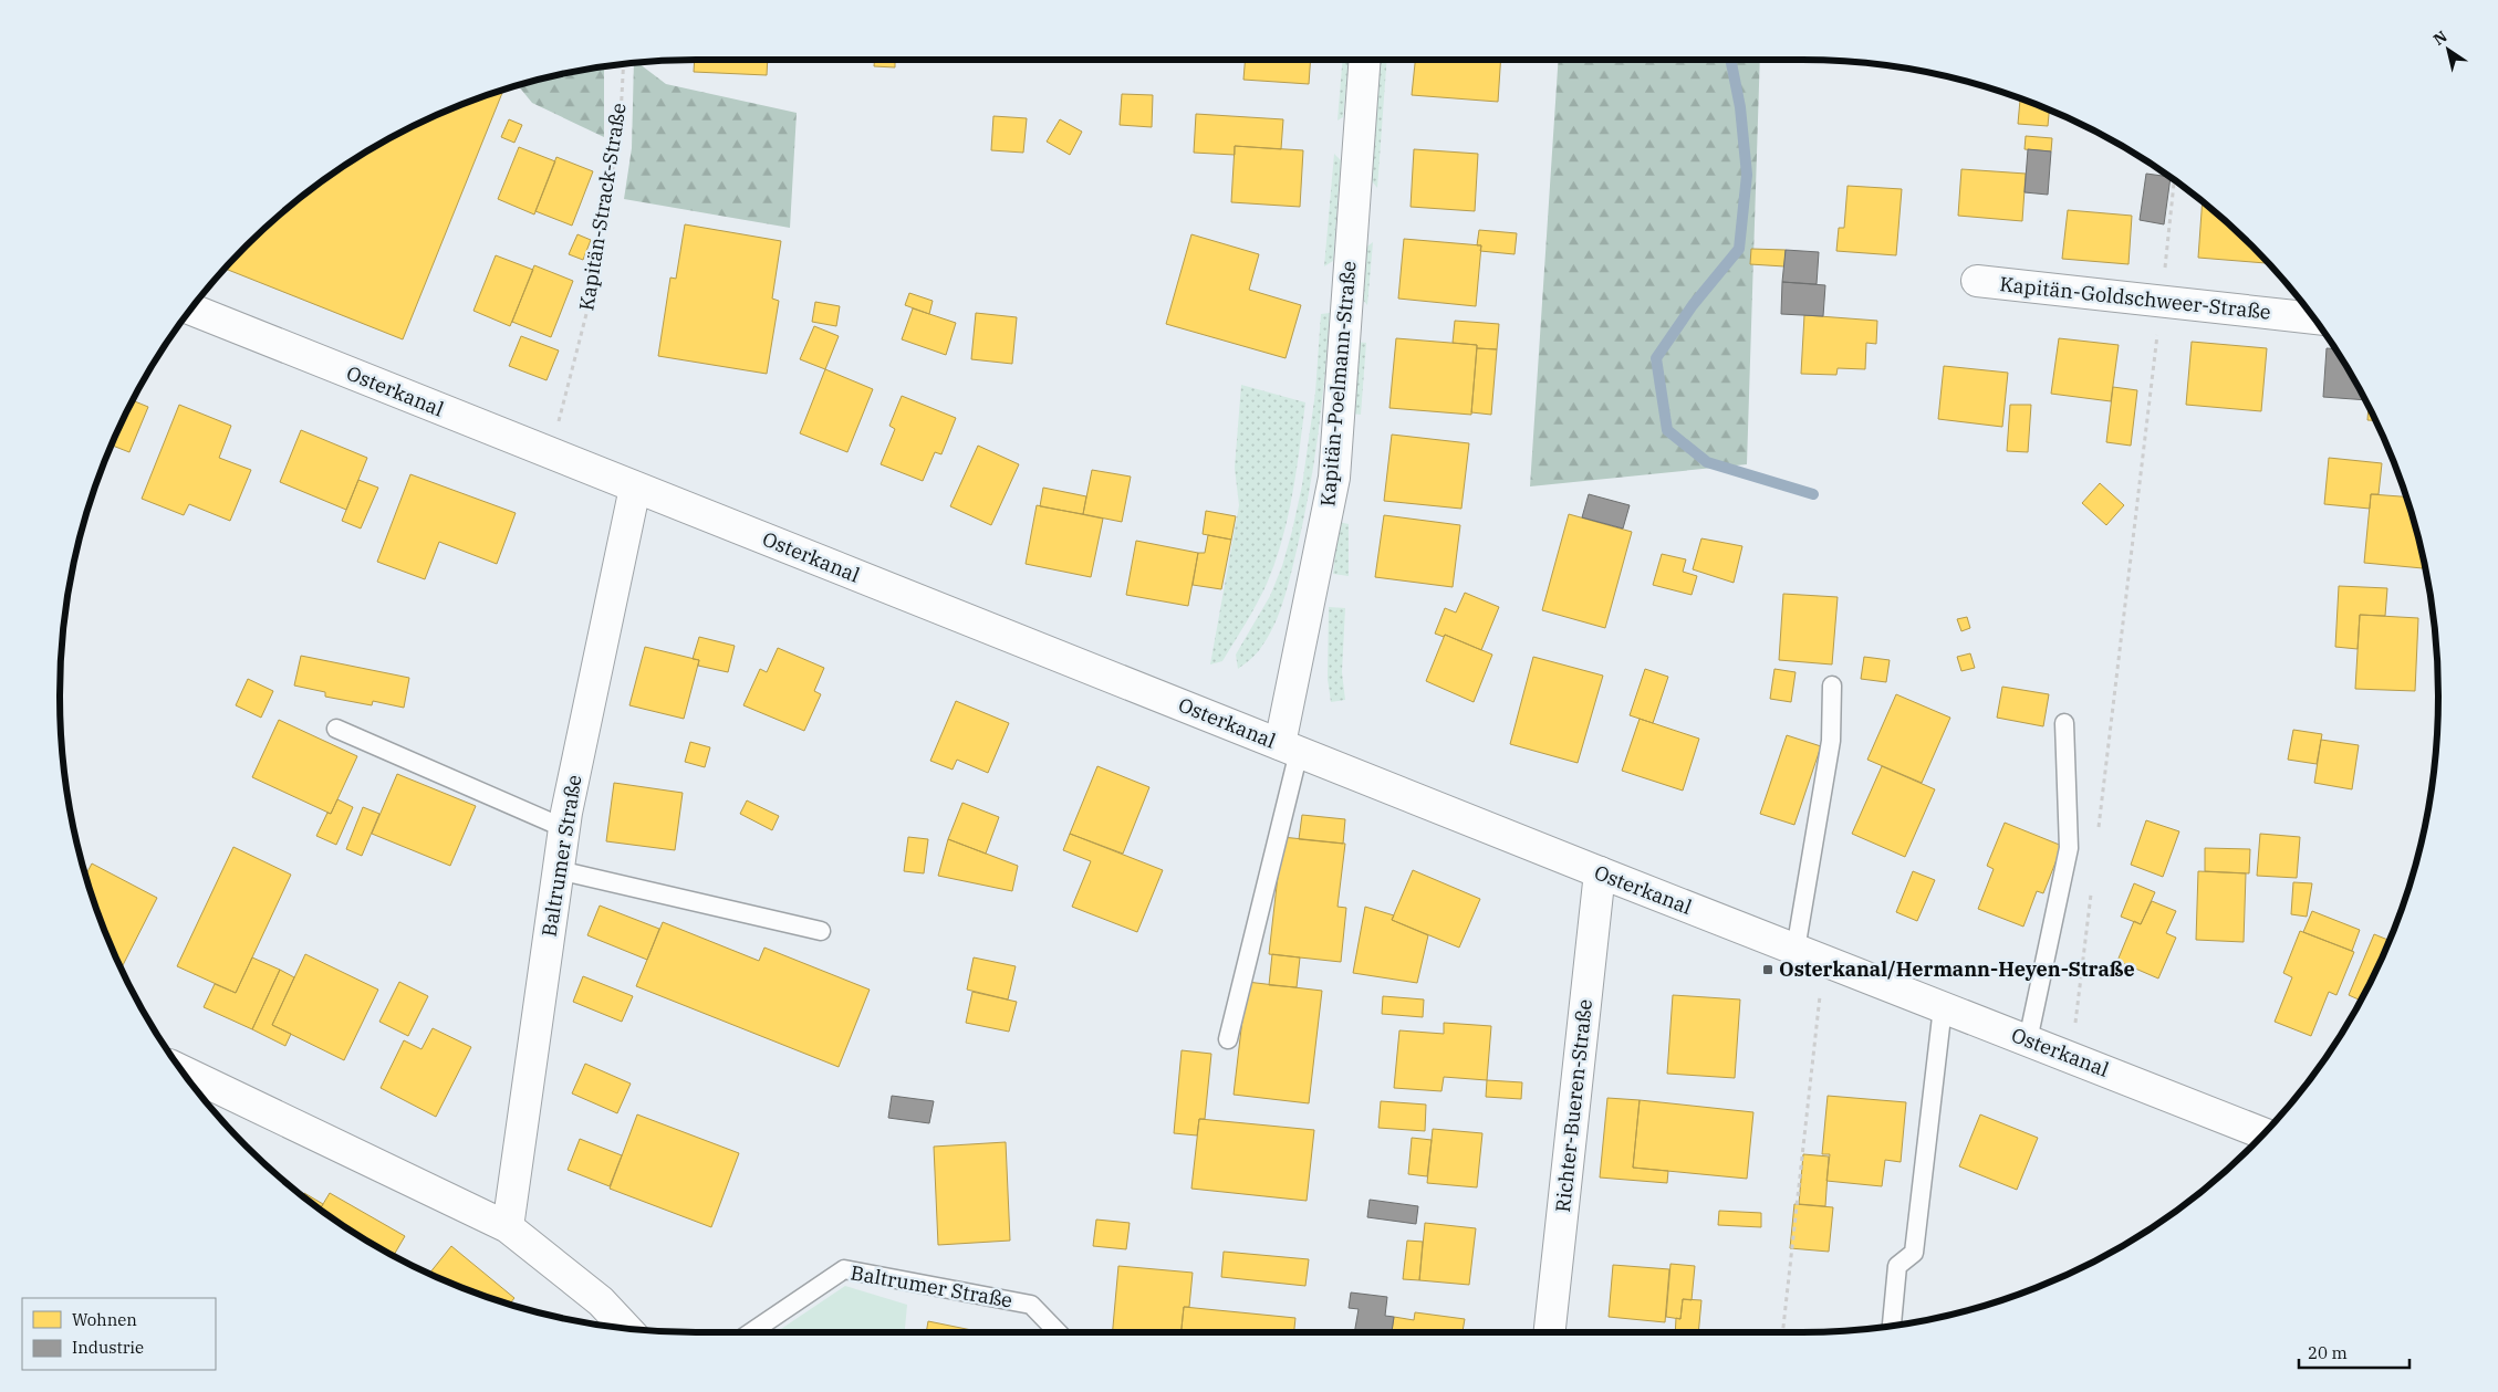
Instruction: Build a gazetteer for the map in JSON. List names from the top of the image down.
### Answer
{
  "streets": {
    "street": [
      "Kapitän-Goldschweer-Straße",
      "Kapitän-Poelmann-Straße",
      "Osterkanal",
      "Baltrumer Straße",
      "Richter-Bueren-Straße"
    ],
    "path": ["Kapitän-Strack-Straße"]
  },
  "crossings": [
    ["Kapitän-Strack-Straße", "Osterkanal"],
    ["Kapitän-Poelmann-Straße", "Osterkanal"],
    ["Osterkanal", "Baltrumer Straße"],
    ["Osterkanal", "Richter-Bueren-Straße"]
  ],
  "places": {
    "transit": ["Osterkanal/Hermann-Heyen-Straße"]
  },
  "legend": ["Wohnen", "Industrie"],
  "scale_bar": "20 m",
  "north": "top left"
}
